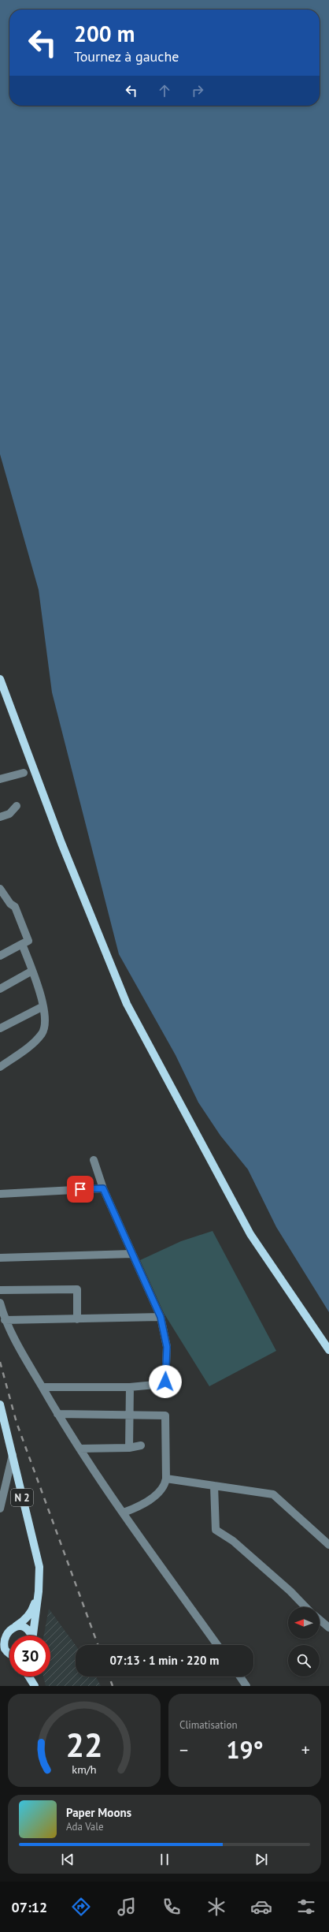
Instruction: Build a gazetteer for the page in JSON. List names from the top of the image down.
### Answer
{
  "streets": {
    "main road": ["N 2"]
  },
  "north": "left",
  "page": {
    "turn": ["200 m", "Tournez à gauche"],
    "limit": "30",
    "trip": "07:13 · 1 min · 220 m",
    "tile": "Climatisation",
    "heat": ["−", "19°", "+"],
    "song": ["Paper Moons", "Ada Vale"],
    "tabs": "07:12",
    "gauge": ["22", "km/h"]
  }
}
